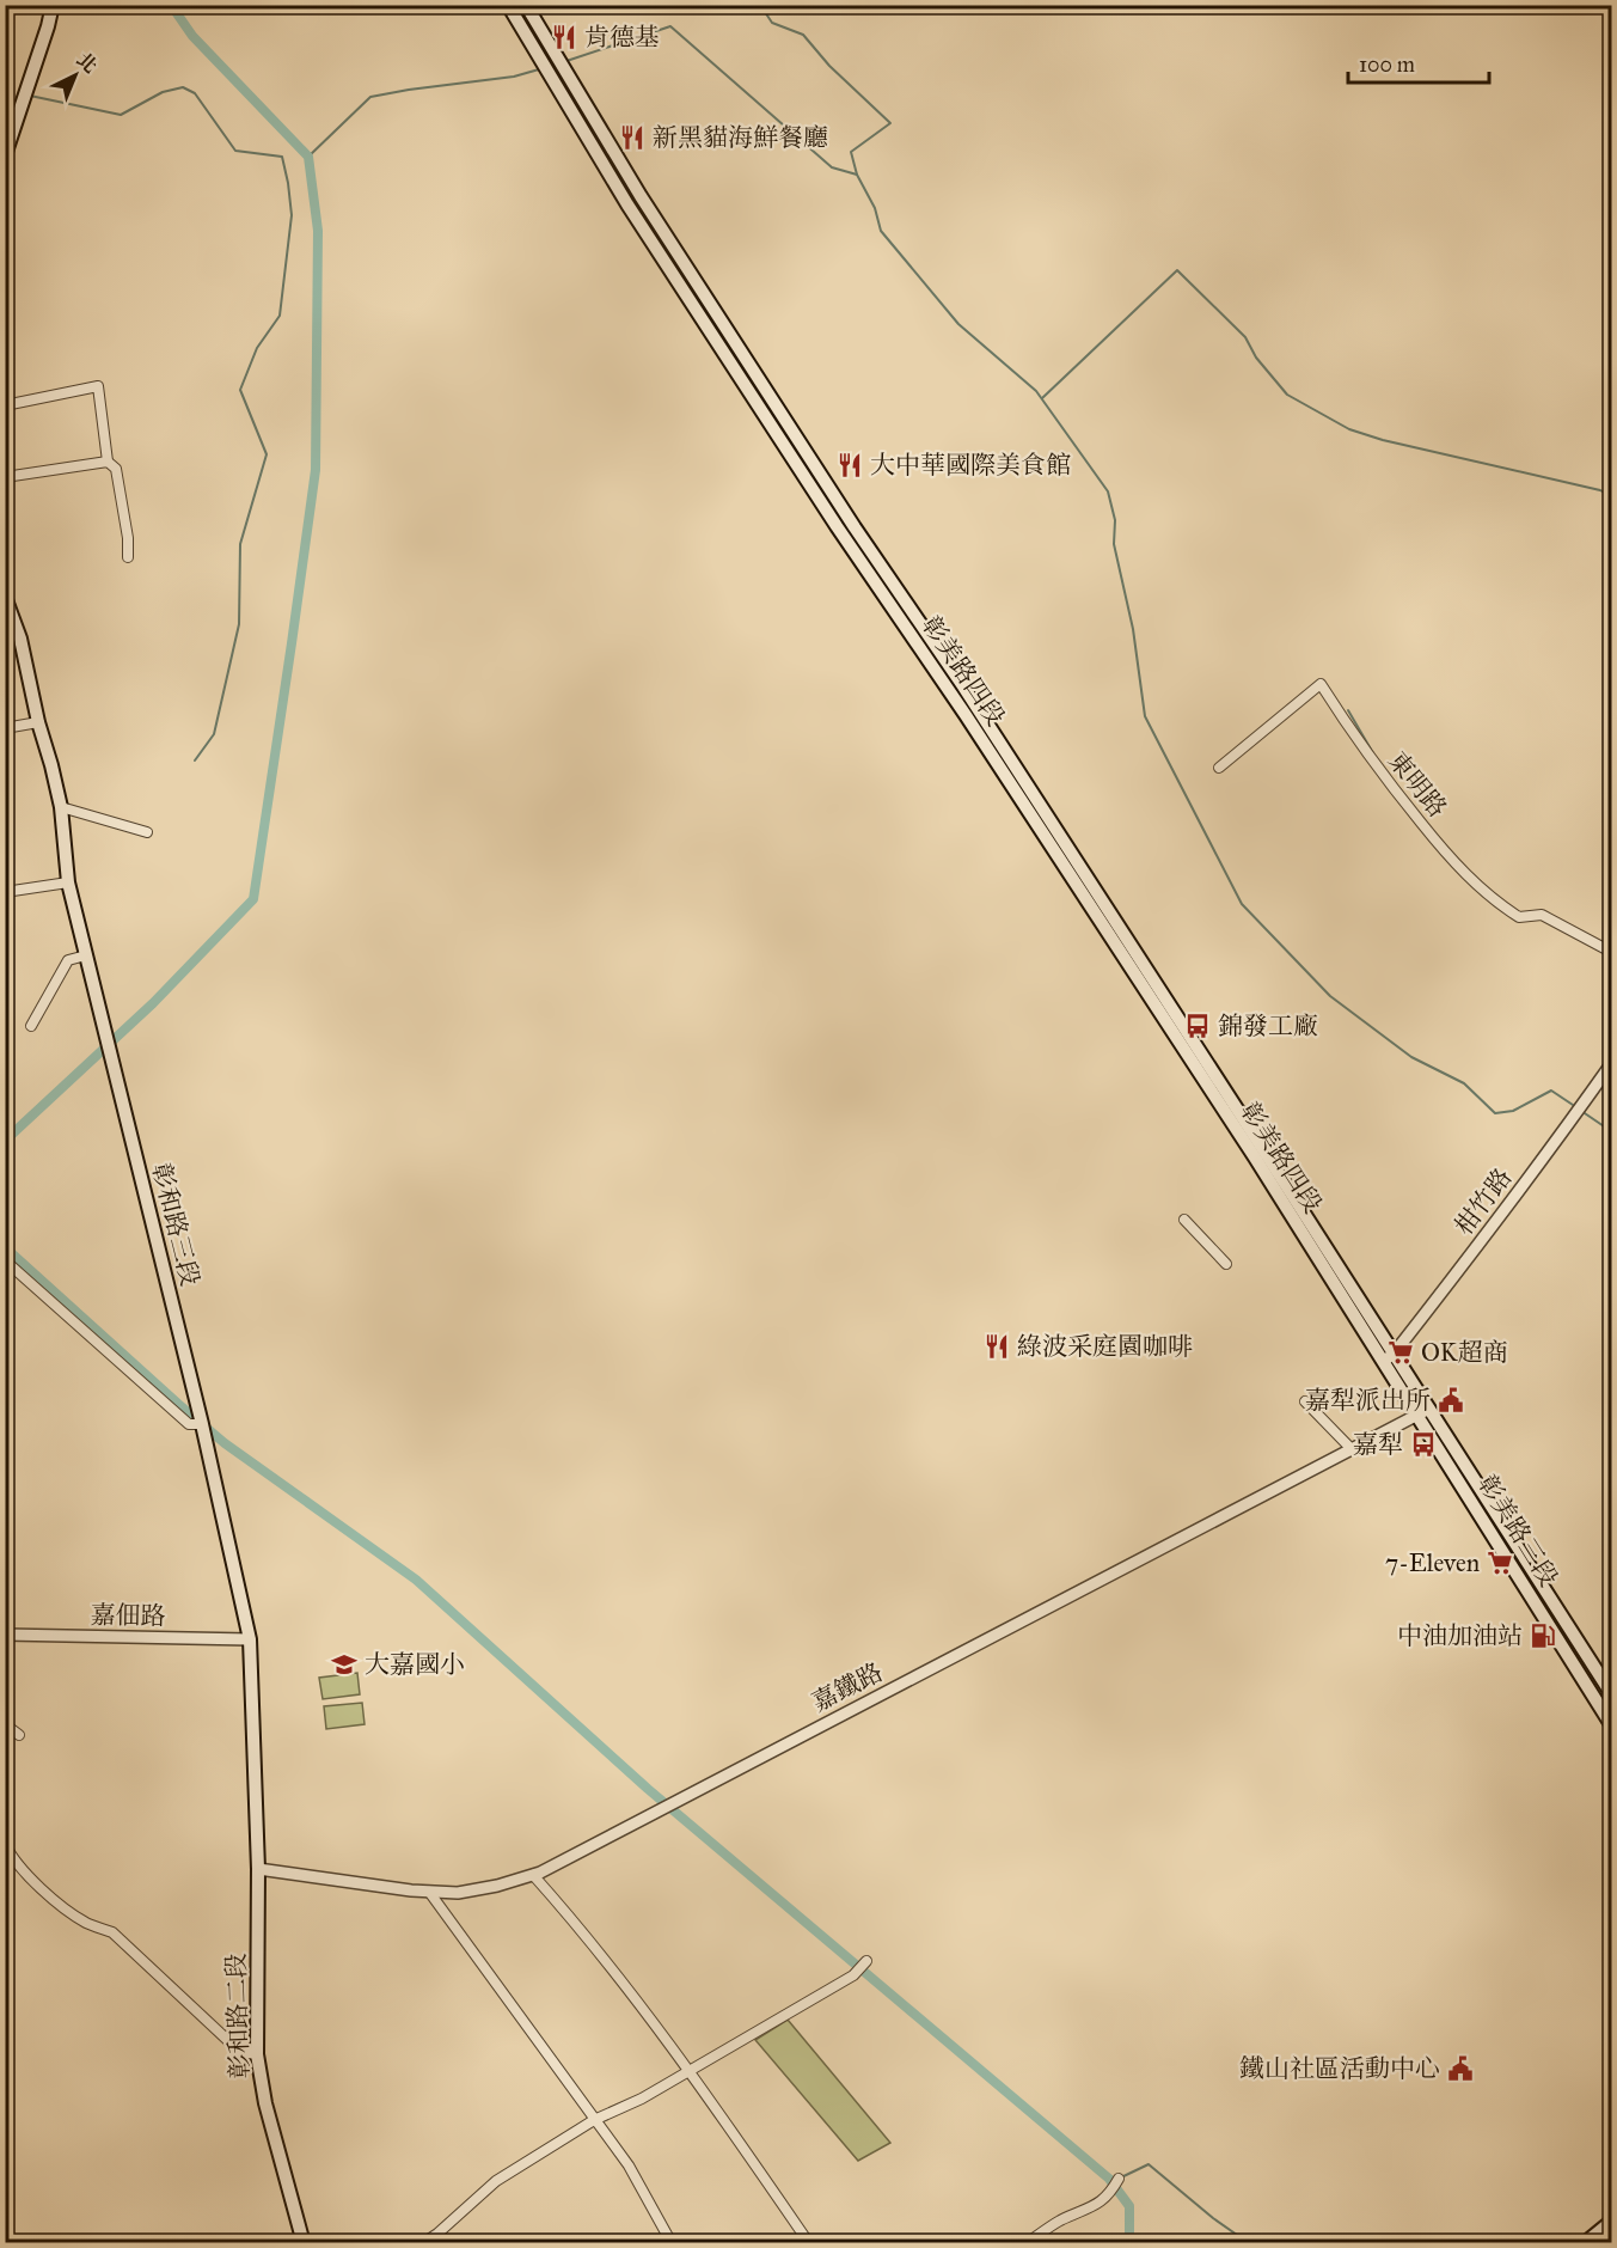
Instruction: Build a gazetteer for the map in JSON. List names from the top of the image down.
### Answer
{
  "streets": {
    "main road": [
      "彰美路四段",
      "彰和路三段",
      "彰美路三段",
      "彰和路二段"
    ],
    "street": [
      "東明路",
      "柑竹路",
      "嘉佃路",
      "嘉鐵路"
    ]
  },
  "crossings": [
    ["彰美路四段", "柑竹路"],
    ["彰美路四段", "彰美路三段"],
    ["柑竹路", "彰美路三段"],
    ["彰和路三段", "嘉佃路"],
    ["彰和路三段", "嘉鐵路"],
    ["彰和路三段", "彰和路二段"],
    ["彰美路三段", "嘉鐵路"],
    ["嘉鐵路", "彰和路二段"]
  ],
  "places": {
    "restaurant": [
      "肯德基",
      "新黑貓海鮮餐廳",
      "大中華國際美食館",
      "綠波采庭園咖啡"
    ],
    "bus stop": ["錦發工廠", "嘉犁"],
    "supermarket": ["OK超商", "7-Eleven"],
    "public building": ["嘉犁派出所", "鐵山社區活動中心"],
    "fuel station": ["中油加油站"],
    "school or university": ["大嘉國小"]
  },
  "scale_bar": "100 m",
  "north": "top right"
}
